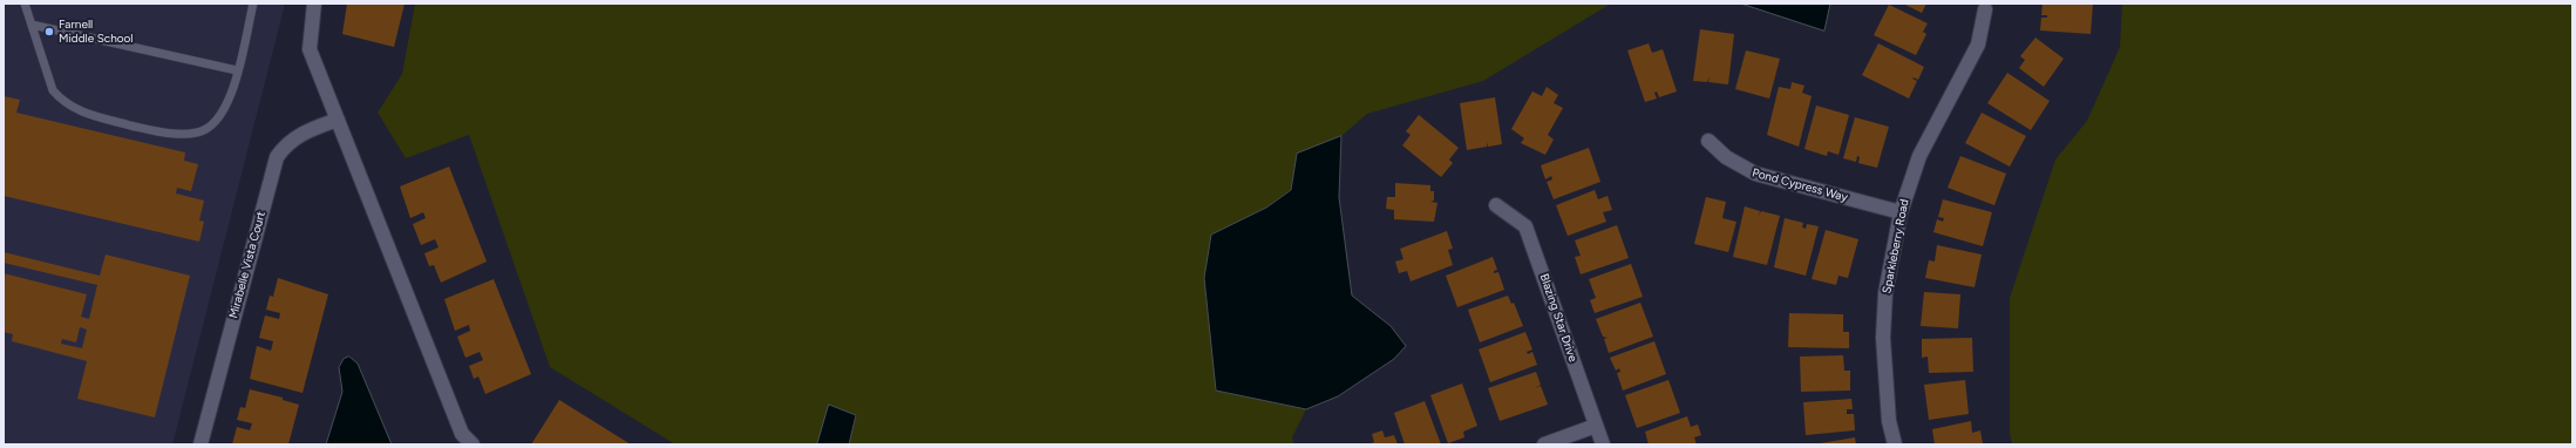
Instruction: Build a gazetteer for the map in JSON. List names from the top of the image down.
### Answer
{
  "streets": {
    "street": [
      "Pond Cypress Way",
      "Sparkleberry Road",
      "Mirabelle Vista Court",
      "Blazing Star Drive"
    ]
  },
  "crossings": [
    ["Pond Cypress Way", "Sparkleberry Road"]
  ],
  "places": ["Farnell Middle School"]
}
